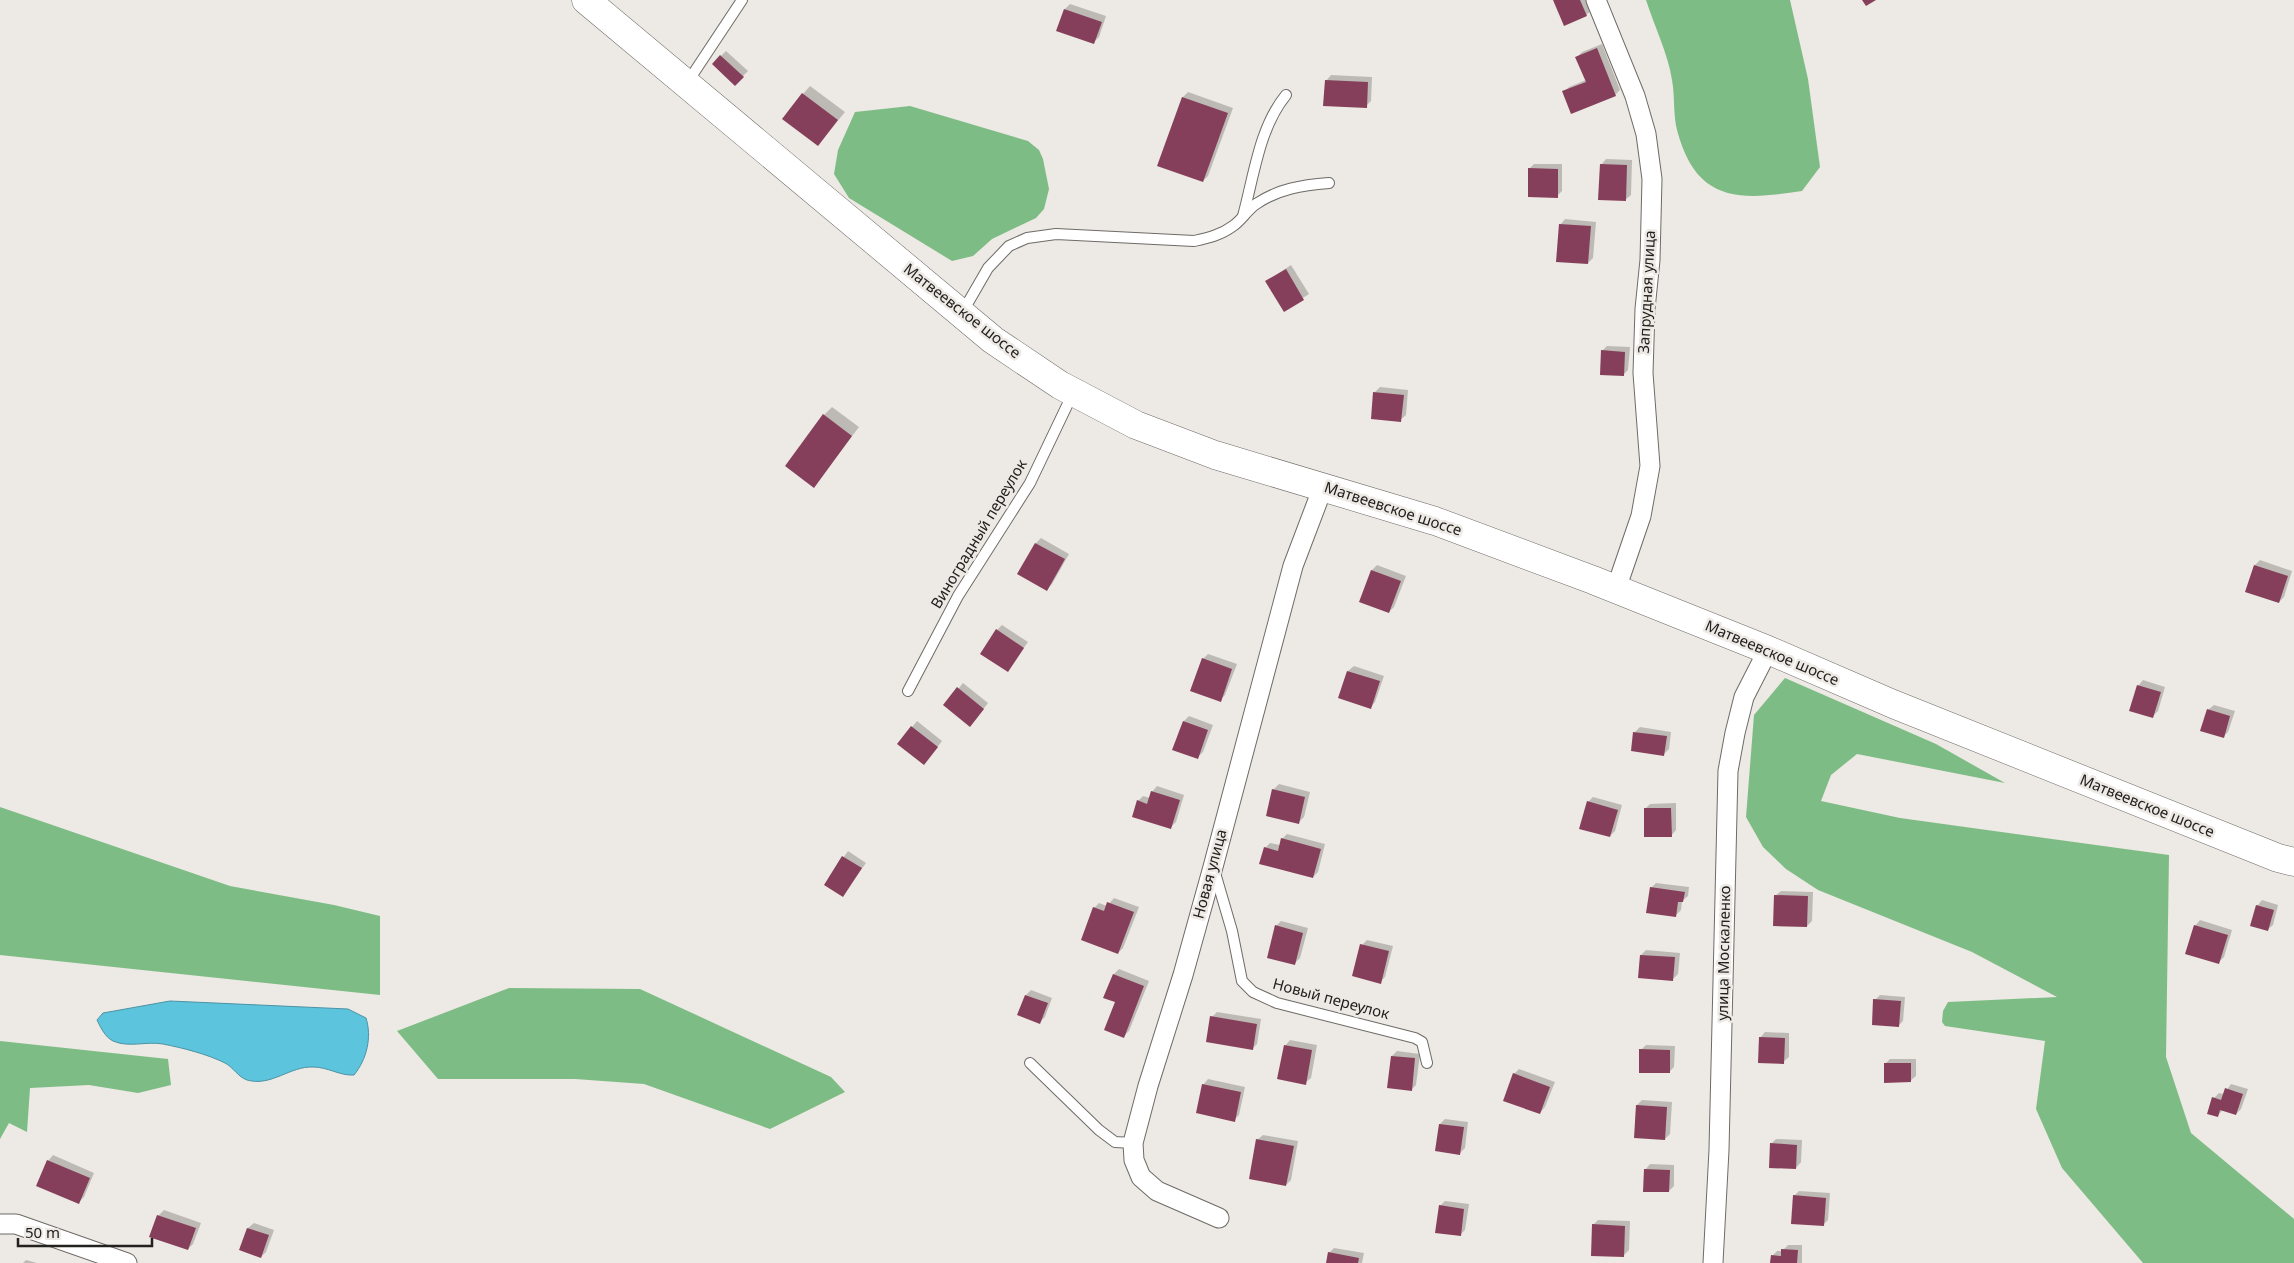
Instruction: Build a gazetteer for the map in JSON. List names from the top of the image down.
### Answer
{
  "streets": {
    "main road": ["Матвеевское шоссе"],
    "street": ["Запрудная улица", "Новая улица", "улица Москаленко"],
    "lane": ["Виноградный переулок", "Новый переулок"]
  },
  "crossings": [
    ["Запрудная улица", "Матвеевское шоссе"],
    ["Матвеевское шоссе", "Виноградный переулок"],
    ["Матвеевское шоссе", "Новая улица"],
    ["Матвеевское шоссе", "улица Москаленко"],
    ["Новая улица", "Новый переулок"]
  ],
  "scale_bar": "50 m"
}
